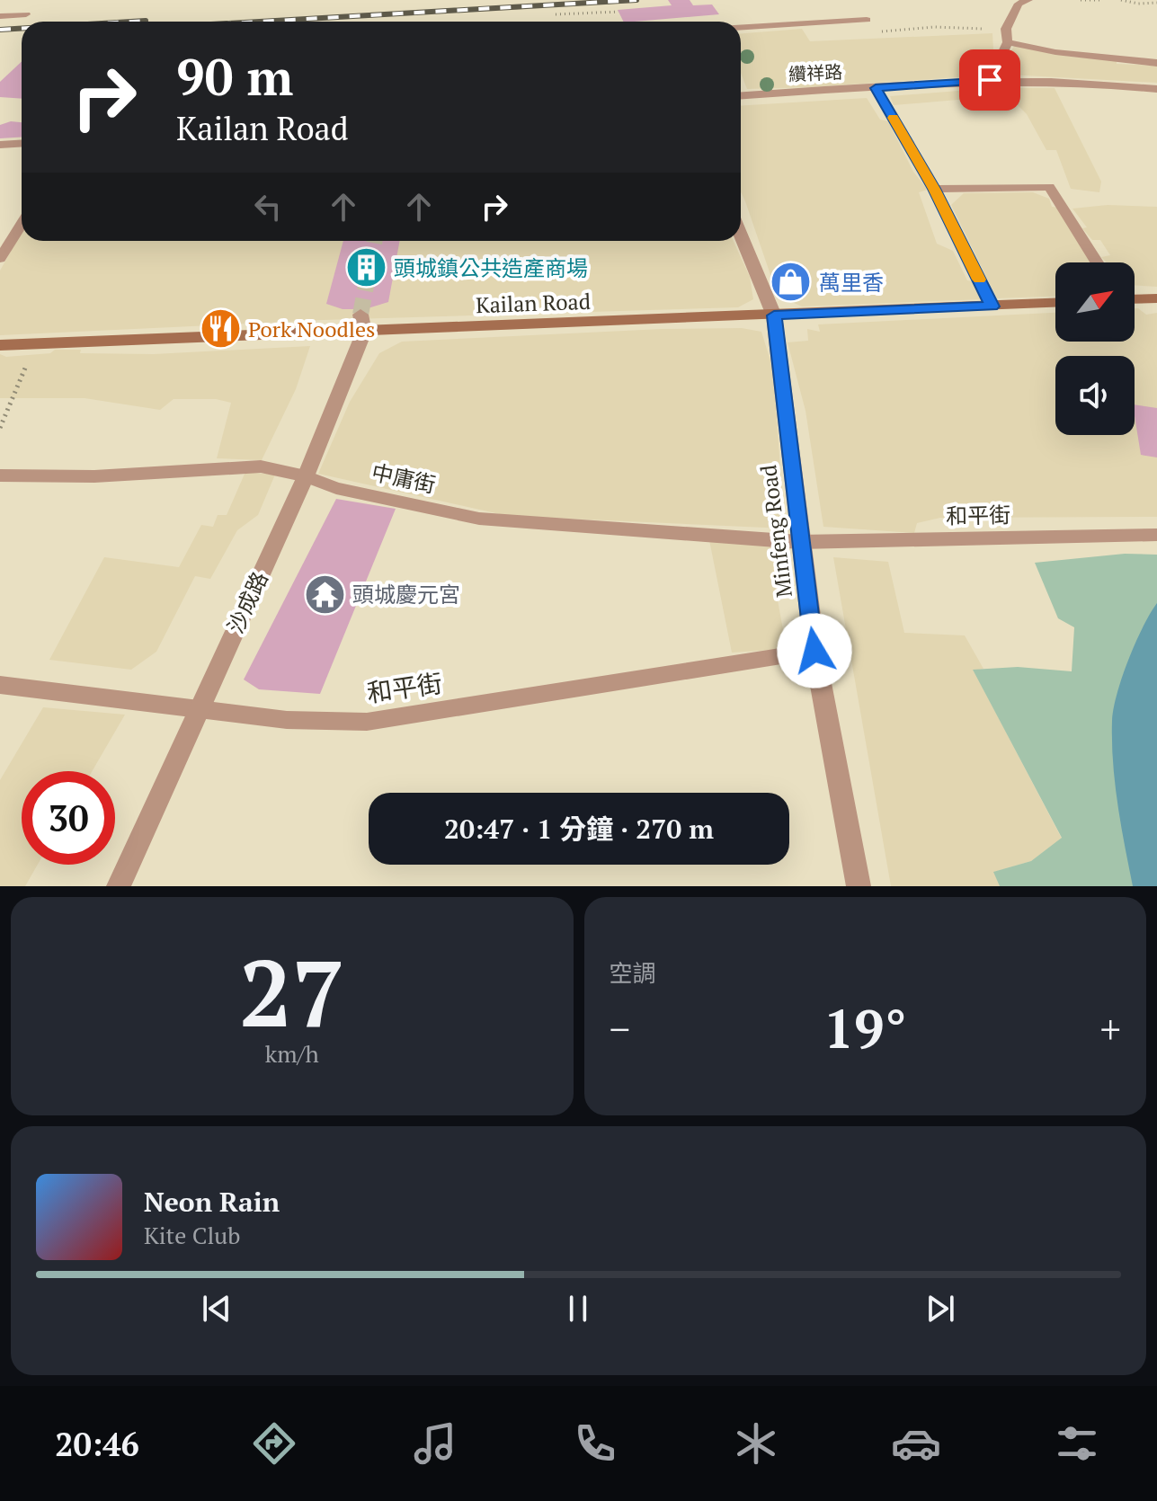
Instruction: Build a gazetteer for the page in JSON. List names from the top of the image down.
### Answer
{
  "streets": {
    "street": [
      "纘祥路",
      "Kailan Road",
      "Minfeng Road",
      "沙成路"
    ],
    "lane": ["中庸街", "和平街"]
  },
  "crossings": [
    ["Kailan Road", "Minfeng Road"],
    ["Kailan Road", "沙成路"],
    ["中庸街", "和平街"],
    ["中庸街", "Minfeng Road"],
    ["中庸街", "沙成路"],
    ["和平街", "Minfeng Road"],
    ["和平街", "沙成路"]
  ],
  "places": {
    "building": ["頭城鎮公共造產商場"],
    "shop": ["萬里香"],
    "restaurant": ["Pork Noodles"],
    "temple": ["頭城慶元宮"]
  },
  "north": "top right",
  "page": {
    "turn": ["90 m", "Kailan Road"],
    "limit": "30",
    "trip": "20:47 · 1 分鐘 · 270 m",
    "tile": [
      ["27", "km/h"],
      "空調"
    ],
    "heat": ["−", "19°", "+"],
    "song": ["Neon Rain", "Kite Club"],
    "tabs": "20:46"
  }
}
